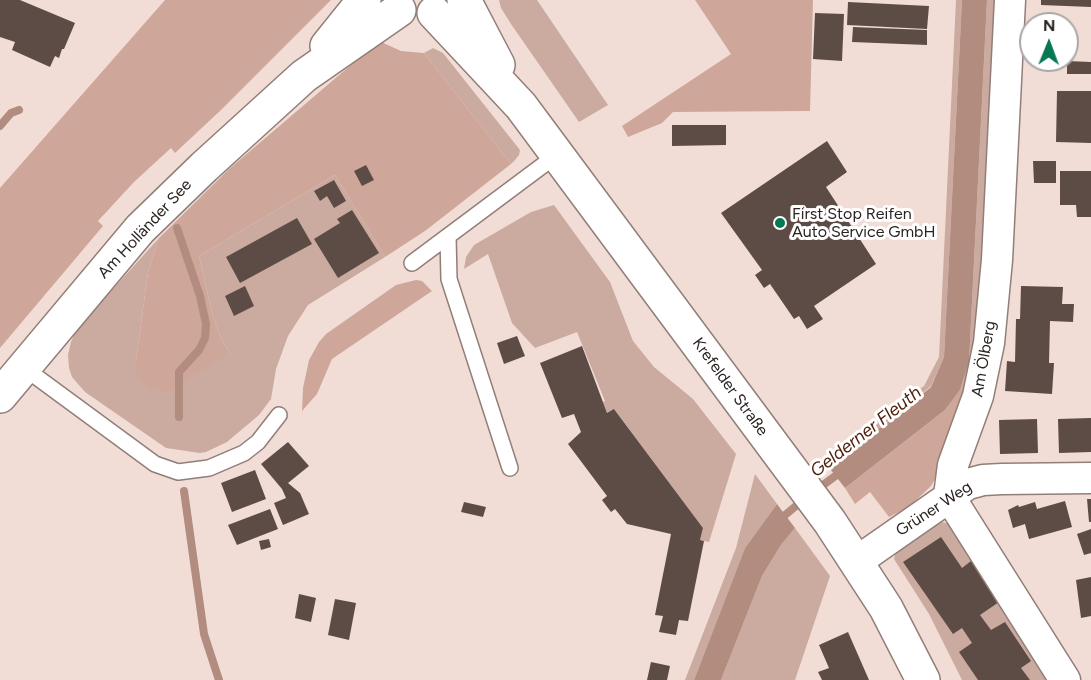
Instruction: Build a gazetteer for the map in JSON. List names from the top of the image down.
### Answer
{
  "streets": {
    "main road": ["Am Holländer See", "Krefelder Straße"],
    "street": ["Am Ölberg", "Grüner Weg"]
  },
  "crossings": [
    ["Am Ölberg", "Grüner Weg"],
    ["Krefelder Straße", "Grüner Weg"]
  ],
  "water": ["Gelderner Fleuth"],
  "places": ["First Stop Reifen Auto Service GmbH"],
  "north": "top"
}
